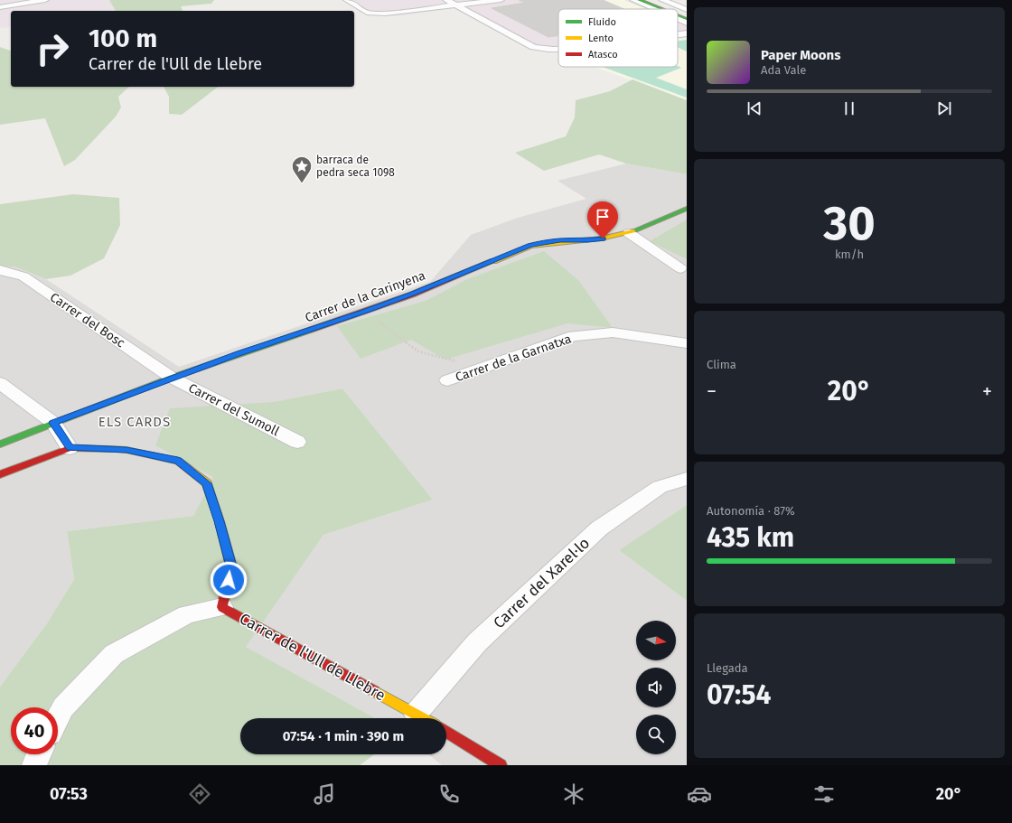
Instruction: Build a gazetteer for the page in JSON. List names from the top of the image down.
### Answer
{
  "streets": {
    "street": [
      "Carrer de la Carinyena",
      "Carrer del Bosc",
      "Carrer de la Garnatxa",
      "Carrer del Sumoll",
      "Carrer del Xarel·lo",
      "Carrer de l'Ull de Llebre"
    ]
  },
  "crossings": [
    ["Carrer de la Carinyena", "Carrer del Bosc"],
    ["Carrer de la Carinyena", "Carrer del Sumoll"],
    ["Carrer del Bosc", "Carrer del Sumoll"],
    ["Carrer del Xarel·lo", "Carrer de l'Ull de Llebre"]
  ],
  "districts": ["ELS CARDS"],
  "places": {
    "place": ["barraca de pedra seca 1098"]
  },
  "legend": ["Fluido", "Lento", "Atasco"],
  "north": "right",
  "page": {
    "turn": ["100 m", "Carrer de l'Ull de Llebre"],
    "song": ["Paper Moons", "Ada Vale"],
    "tile": [
      ["30", "km/h"],
      "Clima",
      ["Autonomía · 87%", "435 km"],
      ["Llegada", "07:54"]
    ],
    "heat": ["−", "20°", "+"],
    "limit": "40",
    "trip": "07:54 · 1 min · 390 m",
    "tabs": ["07:53", "20°"]
  }
}
